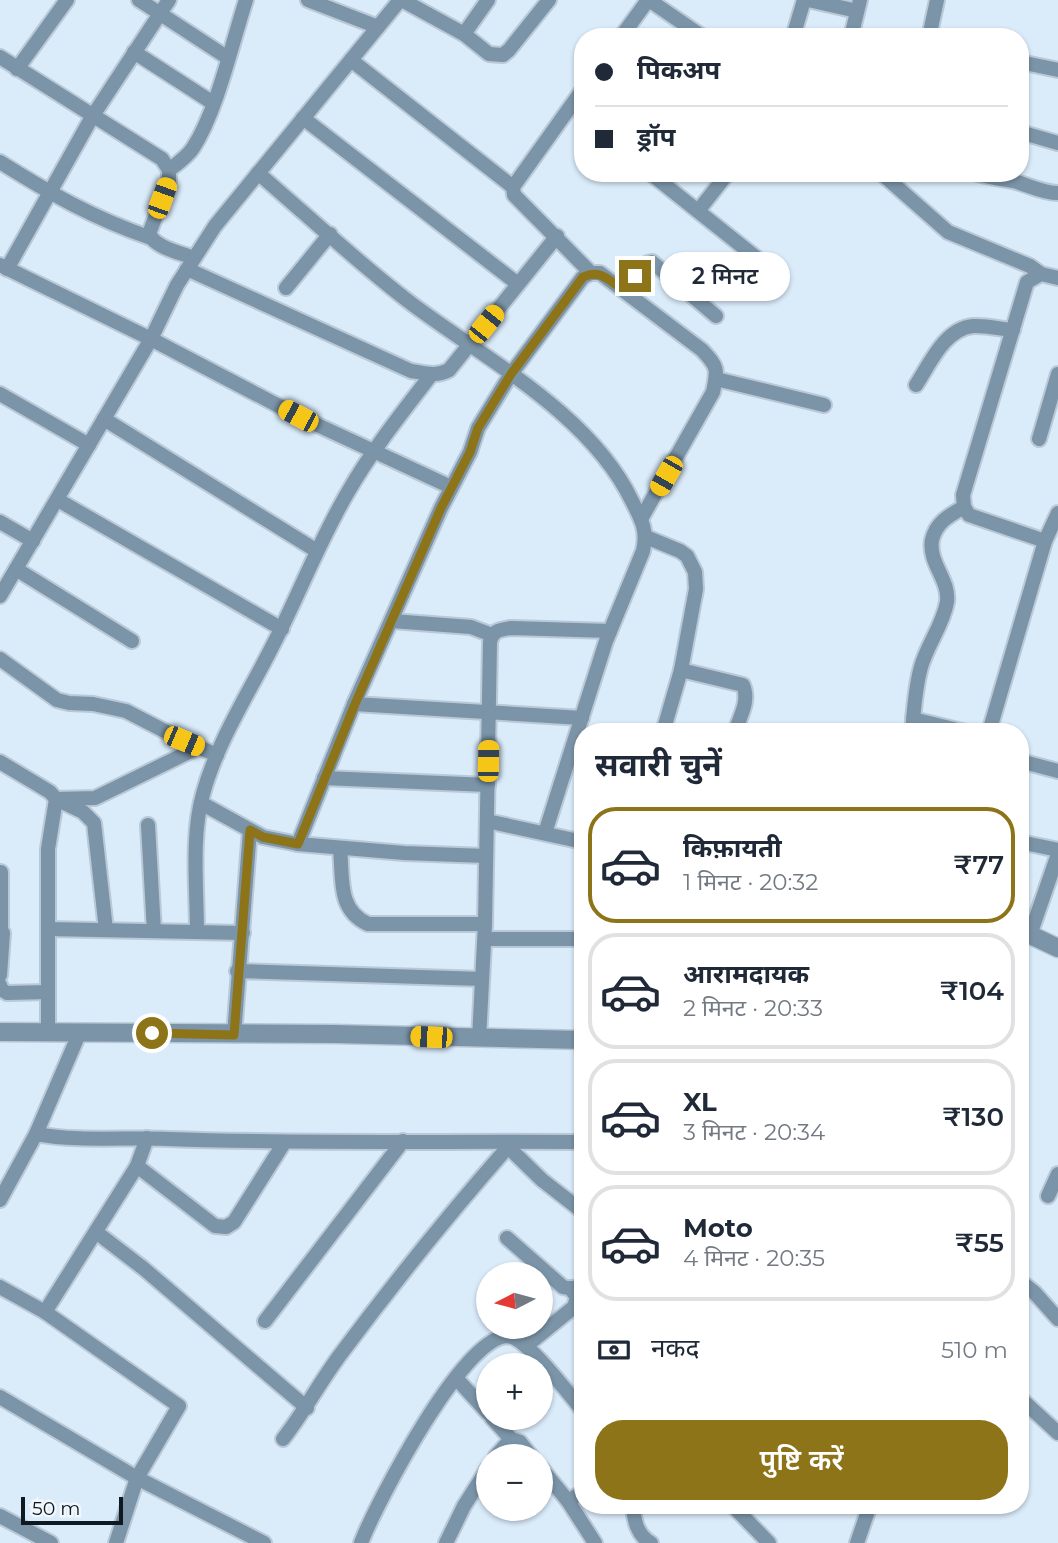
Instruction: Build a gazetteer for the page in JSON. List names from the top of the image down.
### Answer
{
  "scale_bar": "50 m",
  "north": "left",
  "page": {
    "banner": ["पिकअप", "ड्रॉप"],
    "bubble": "2 मिनट",
    "heading": "सवारी चुनें",
    "list": [
      {
        "name": "किफ़ायती",
        "note": "1 मिनट · 20:32",
        "value": "₹77"
      },
      {
        "name": "आरामदायक",
        "note": "2 मिनट · 20:33",
        "value": "₹104"
      },
      {
        "name": "XL",
        "note": "3 मिनट · 20:34",
        "value": "₹130"
      },
      {
        "name": "Moto",
        "note": "4 मिनट · 20:35",
        "value": "₹55"
      }
    ],
    "map_buttons": ["+", "−"],
    "pay": ["नकद", "510 m"],
    "buttons": "पुष्टि करें",
    "scale": "50 m"
  }
}
